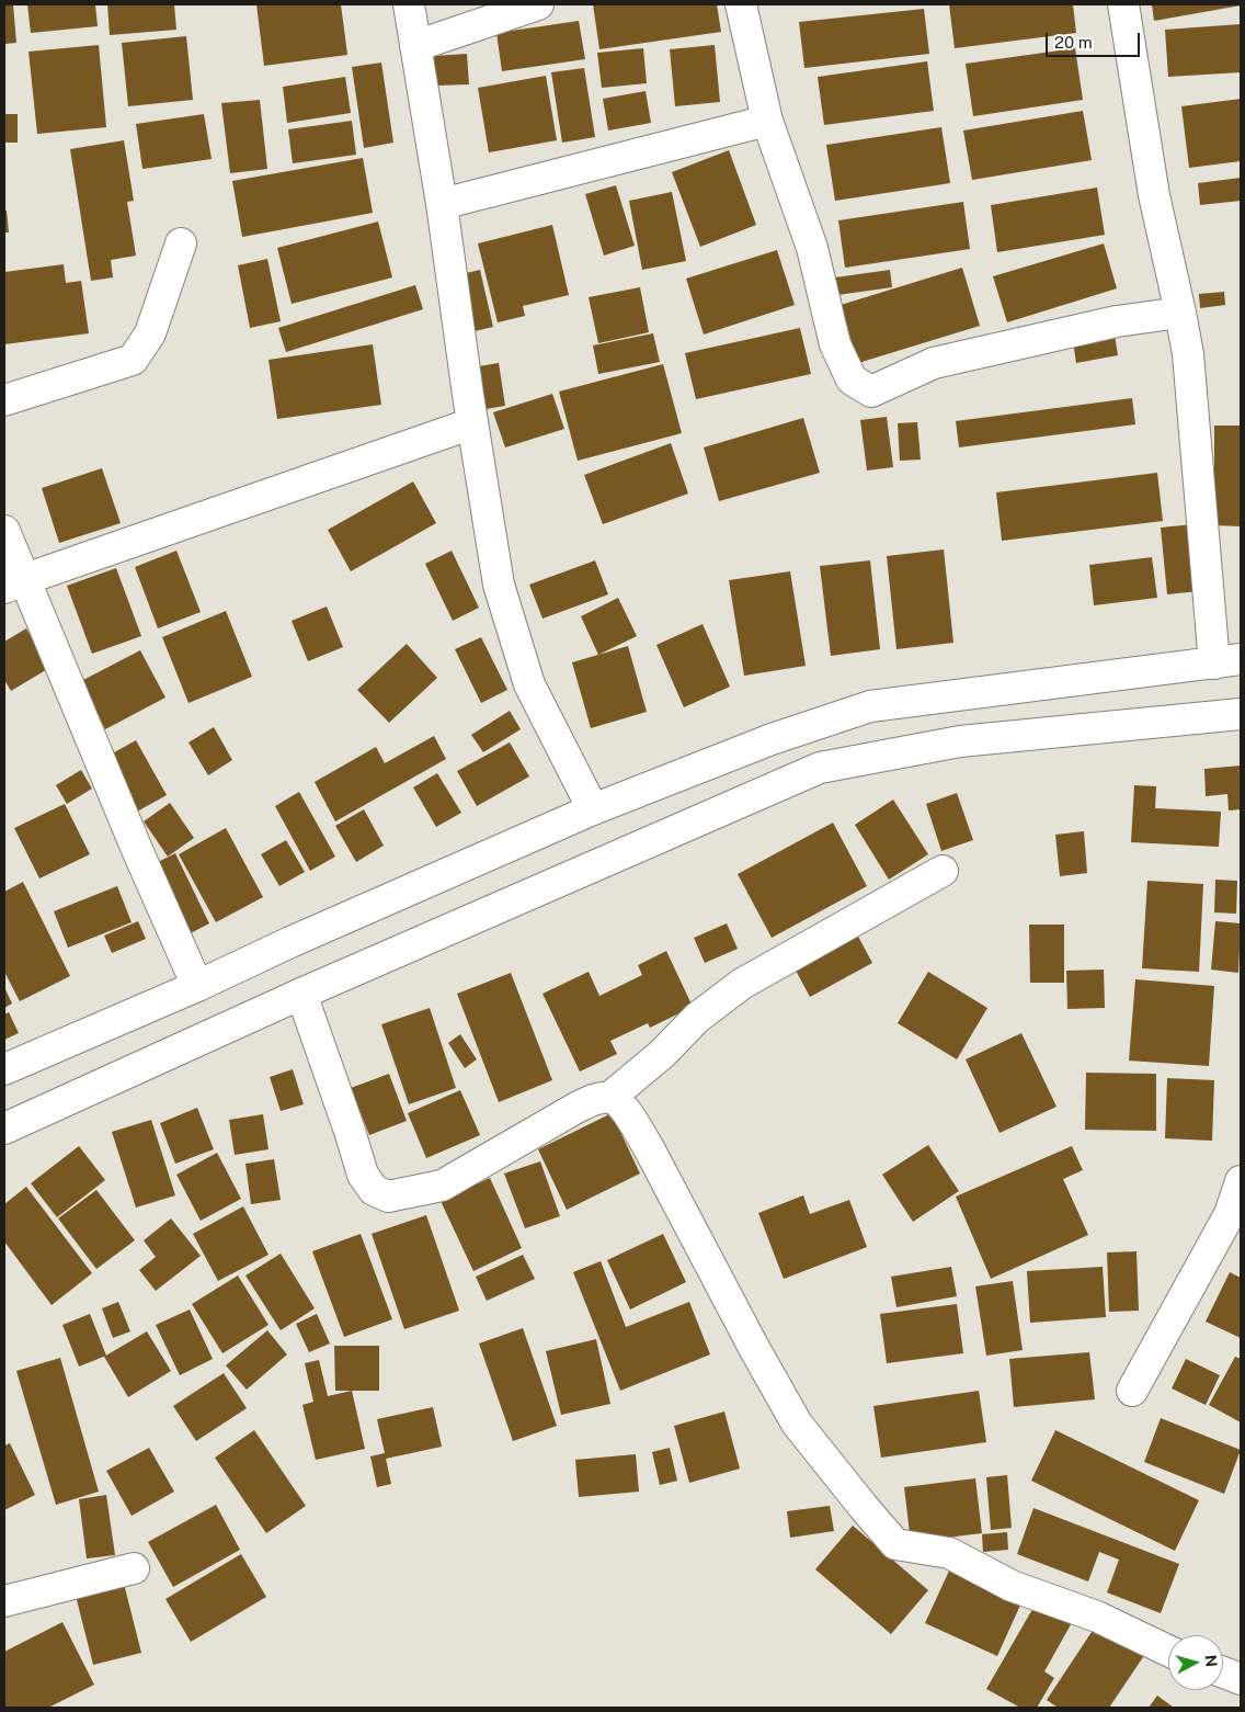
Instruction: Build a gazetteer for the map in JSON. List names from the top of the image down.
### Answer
{
  "scale_bar": "20 m",
  "north": "right"
}
